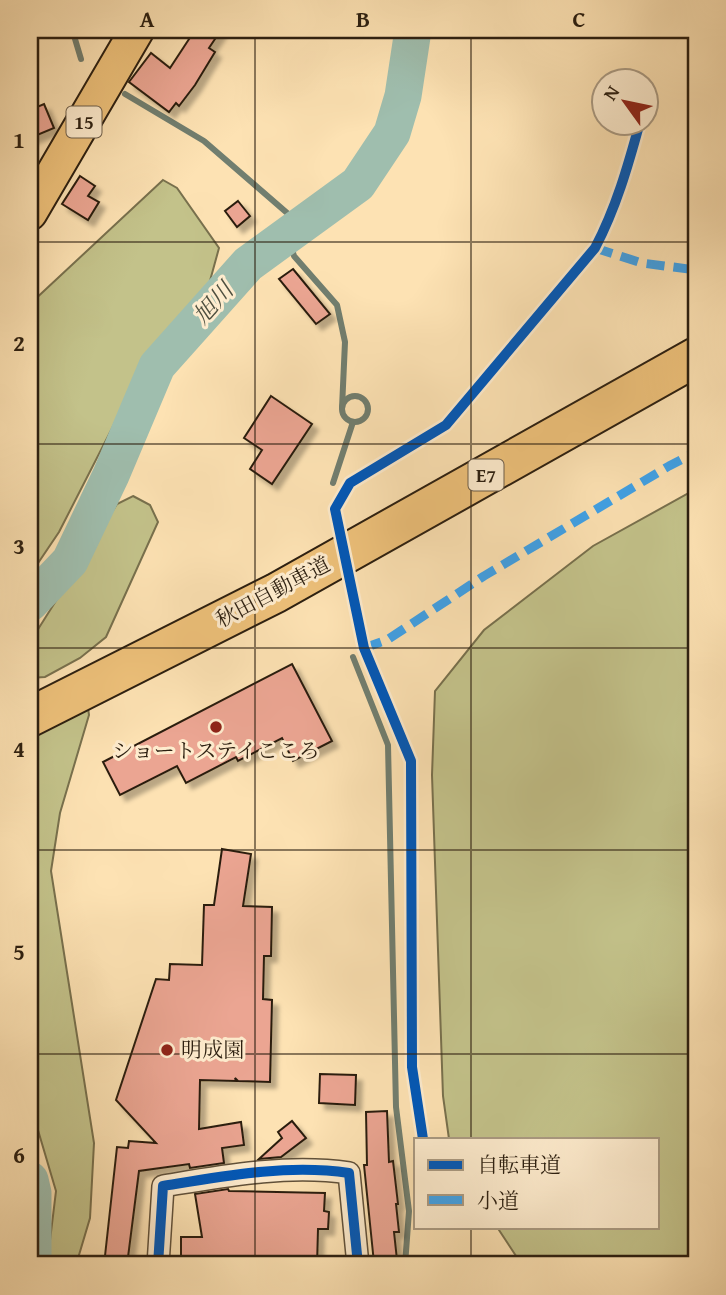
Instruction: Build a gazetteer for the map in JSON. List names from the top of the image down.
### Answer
{
  "streets": {
    "highway": ["E7", "秋田自動車道"],
    "main road": ["15"]
  },
  "water": ["旭川"],
  "places": ["ショートステイこころ", "明成園"],
  "legend": ["自転車道", "小道"],
  "north": "top left",
  "grid": {
    "columns": ["A", "B", "C"],
    "rows": [
      "1",
      "2",
      "3",
      "4",
      "5",
      "6"
    ]
  }
}
